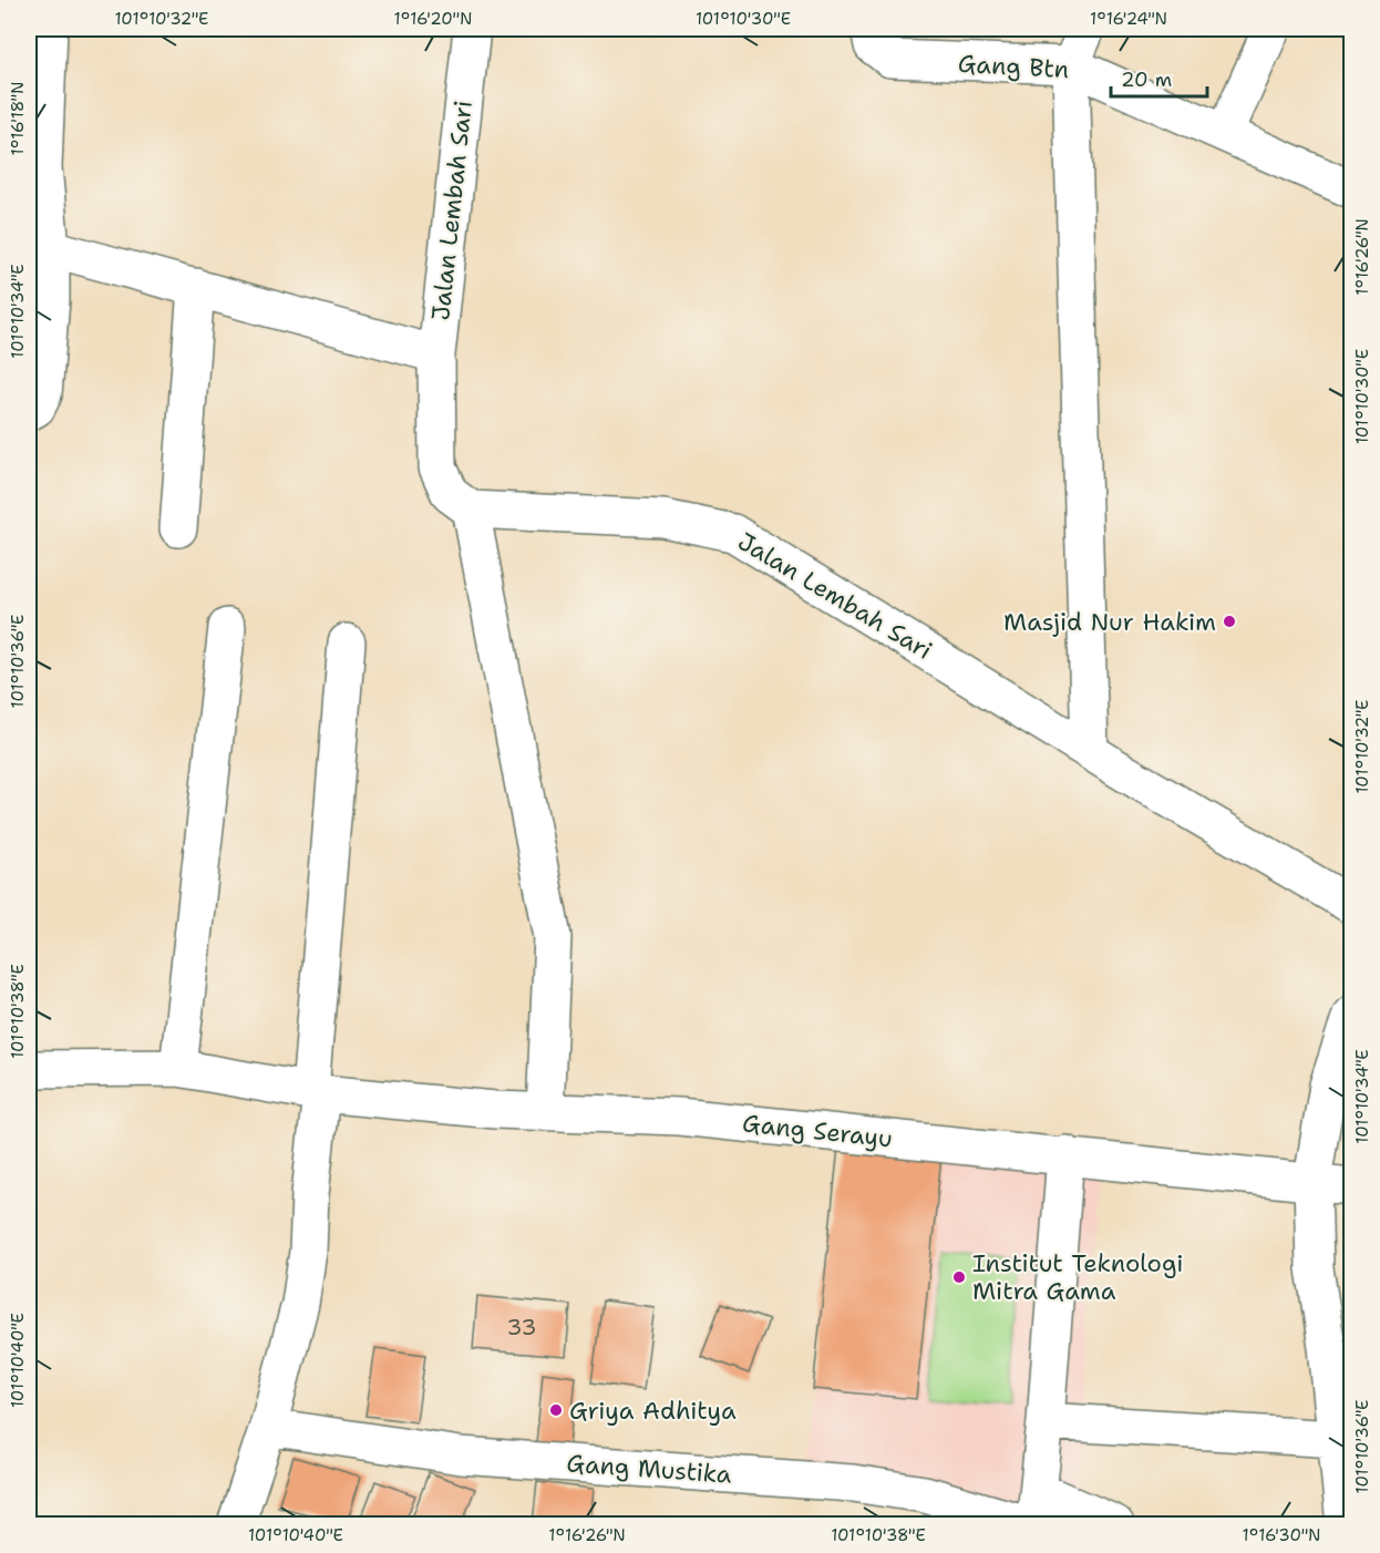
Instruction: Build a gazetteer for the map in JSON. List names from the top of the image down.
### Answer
{
  "streets": {
    "street": [
      "Gang Btn",
      "Jalan Lembah Sari",
      "Gang Serayu",
      "Gang Mustika"
    ]
  },
  "places": ["Masjid Nur Hakim", "Institut Teknologi Mitra Gama", "Griya Adhitya"],
  "house_numbers": ["33"],
  "scale_bar": "20 m",
  "coordinates": [
    "101°10'32\"E",
    "1°16'20\"N",
    "101°10'30\"E",
    "1°16'24\"N",
    "1°16'18\"N",
    "1°16'26\"N",
    "101°10'34\"E",
    "101°10'36\"E",
    "101°10'38\"E",
    "101°10'40\"E",
    "1°16'30\"N"
  ]
}
